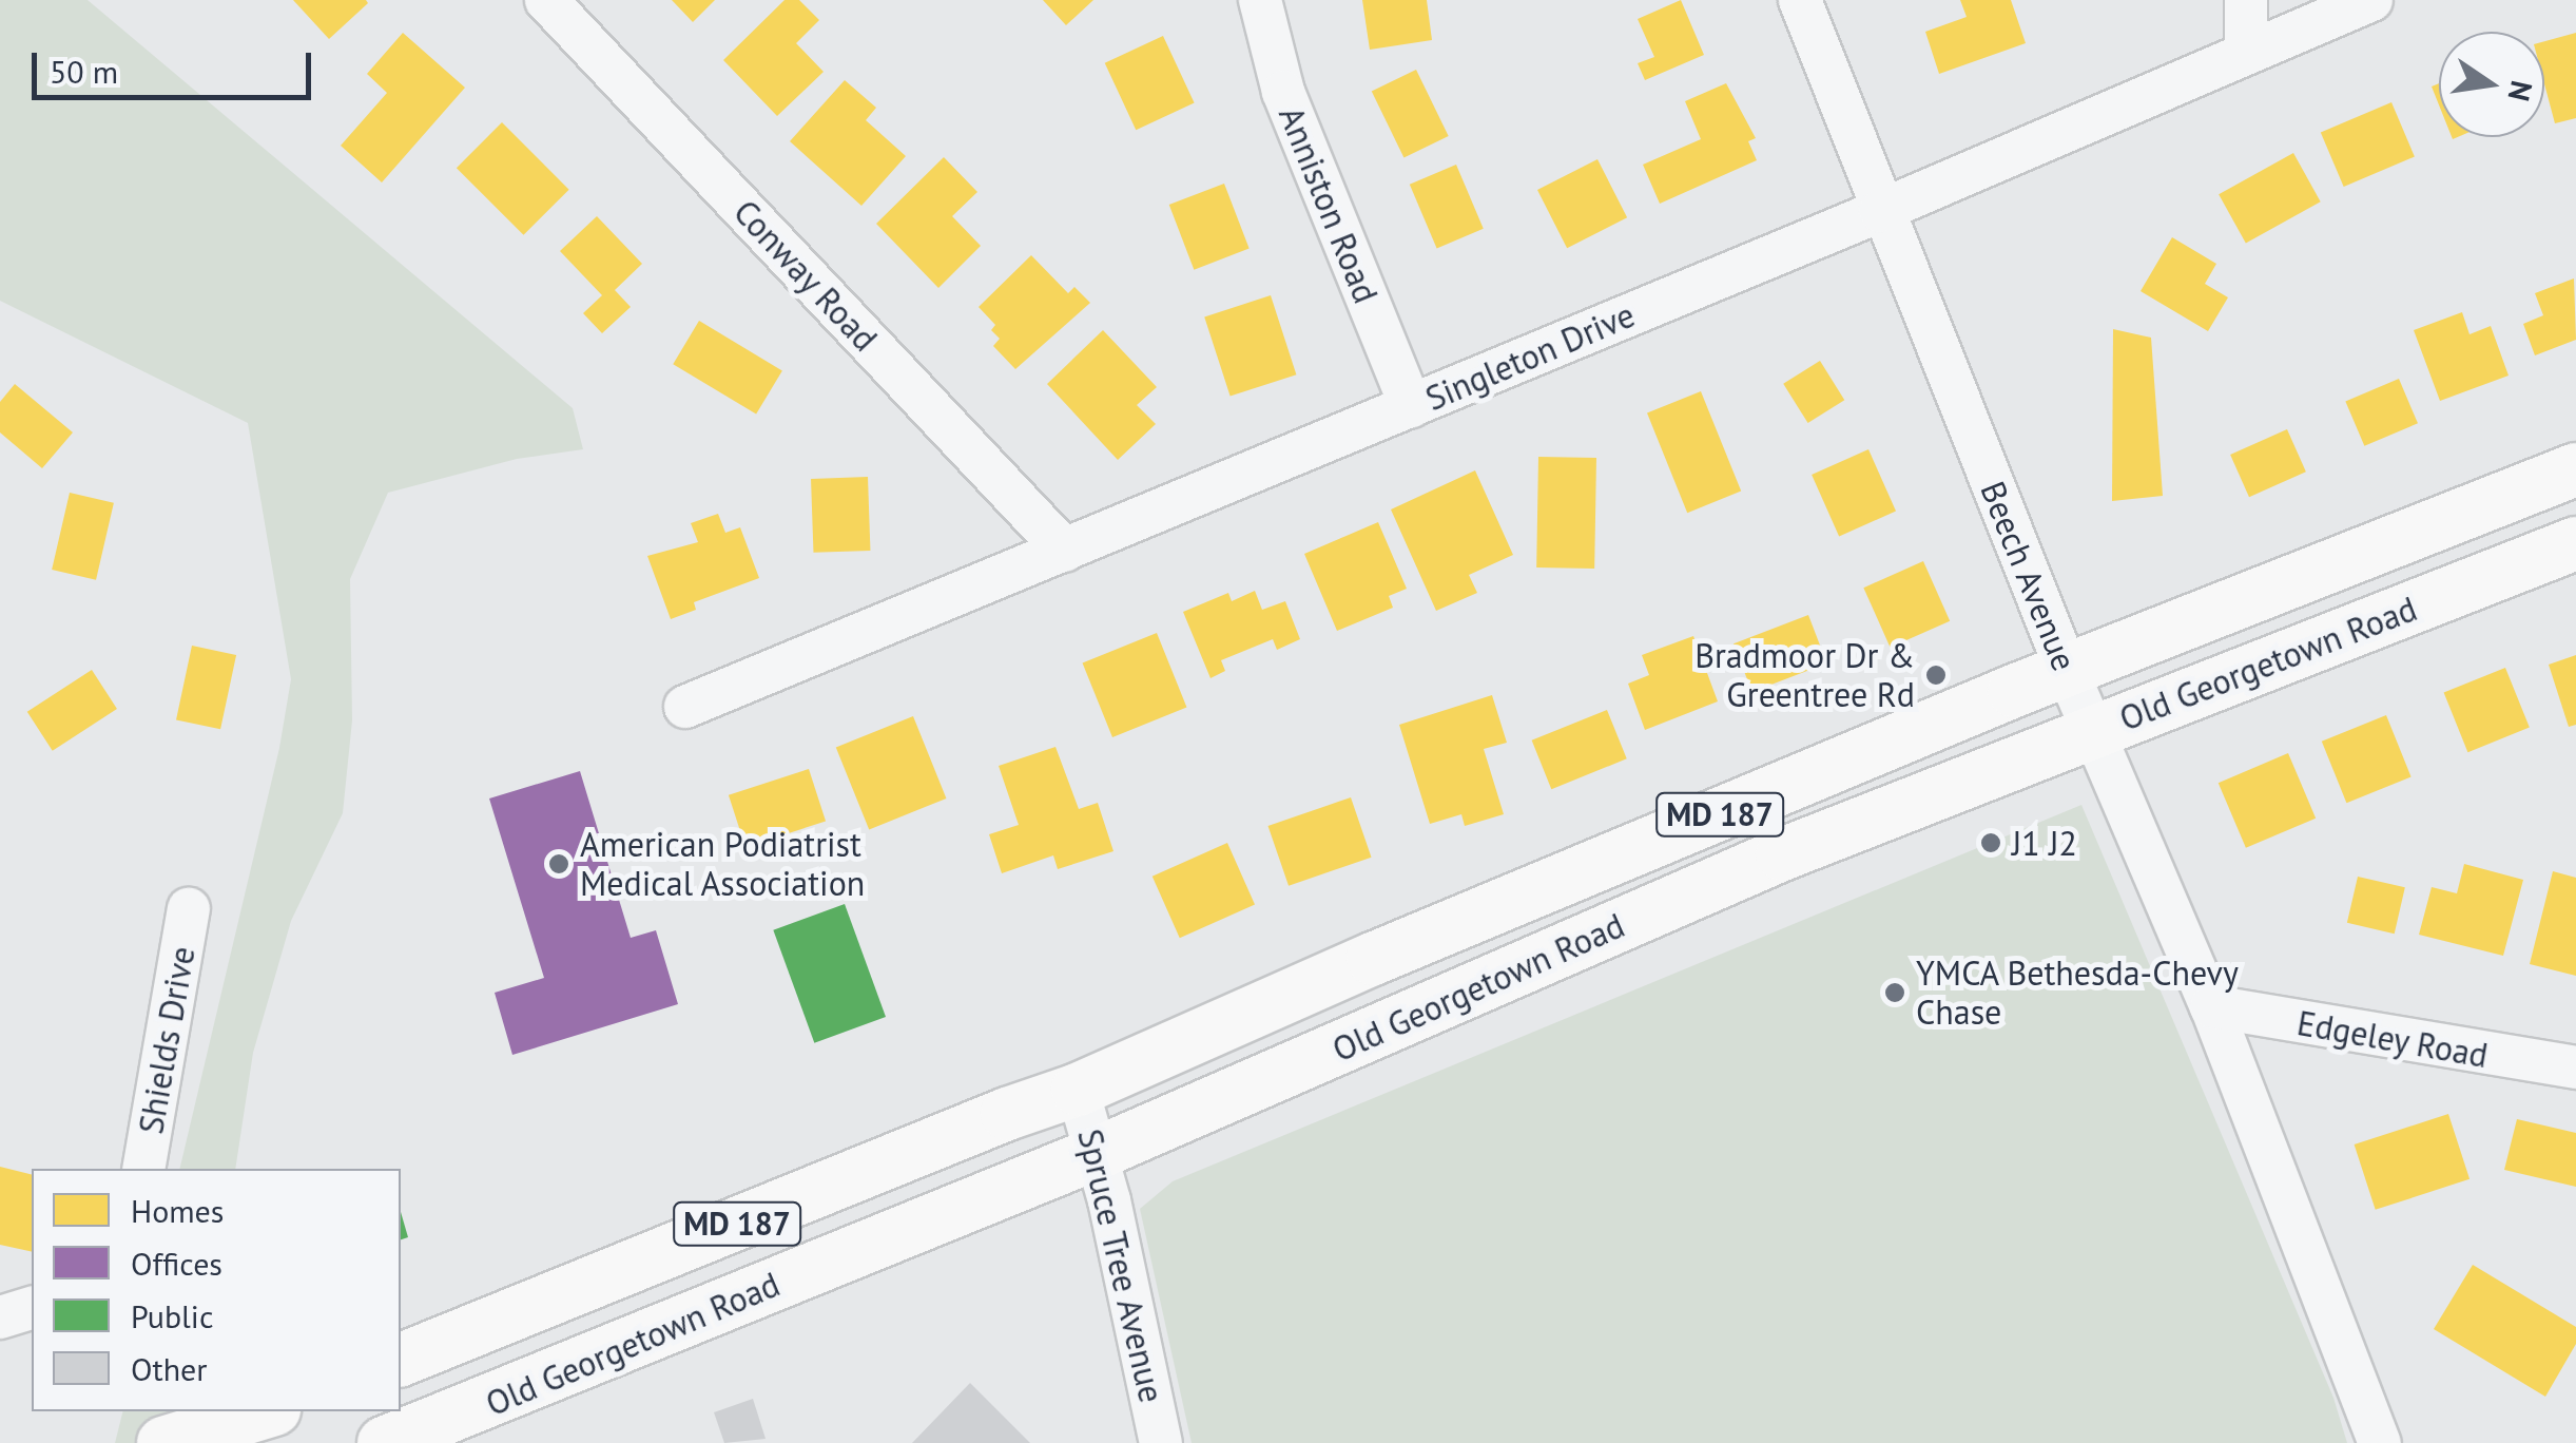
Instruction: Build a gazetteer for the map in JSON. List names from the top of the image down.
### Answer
{
  "streets": {
    "main road": ["Old Georgetown Road", "MD 187"],
    "street": [
      "Anniston Road",
      "Conway Road",
      "Singleton Drive",
      "Beech Avenue",
      "Edgeley Road",
      "Shields Drive",
      "Spruce Tree Avenue"
    ]
  },
  "crossings": [
    ["Anniston Road", "Singleton Drive"],
    ["Conway Road", "Singleton Drive"],
    ["Singleton Drive", "Beech Avenue"],
    ["Beech Avenue", "Old Georgetown Road"],
    ["Beech Avenue", "Edgeley Road"],
    ["Old Georgetown Road", "Spruce Tree Avenue"]
  ],
  "places": [
    "Bradmoor Dr & Greentree Rd",
    "J1 J2",
    "American Podiatrist Medical Association",
    "YMCA Bethesda-Chevy Chase"
  ],
  "legend": [
    "Homes",
    "Offices",
    "Public",
    "Other"
  ],
  "scale_bar": "50 m",
  "north": "right"
}
